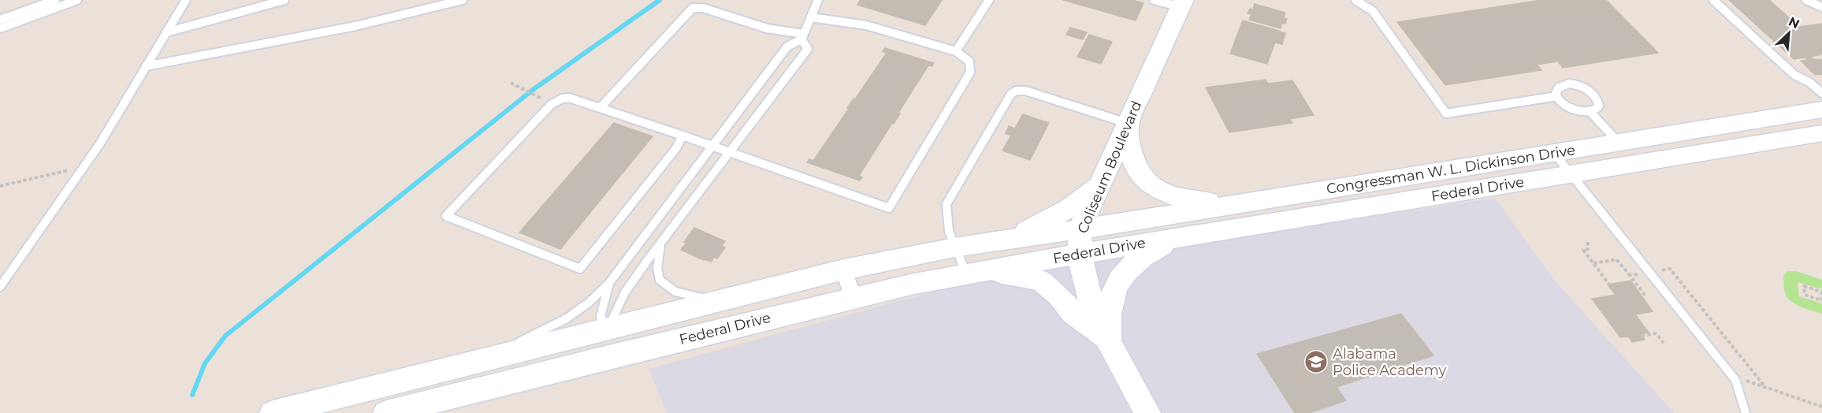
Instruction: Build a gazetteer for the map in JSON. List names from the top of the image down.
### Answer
{
  "streets": {
    "main road": ["Coliseum Boulevard", "Congressman W. L. Dickinson Drive", "Federal Drive"]
  },
  "crossings": [
    ["Coliseum Boulevard", "Congressman W. L. Dickinson Drive"],
    ["Coliseum Boulevard", "Federal Drive"],
    ["Congressman W. L. Dickinson Drive", "Federal Drive"]
  ],
  "places": {
    "school or university": ["Alabama Police Academy"]
  },
  "north": "top right"
}
